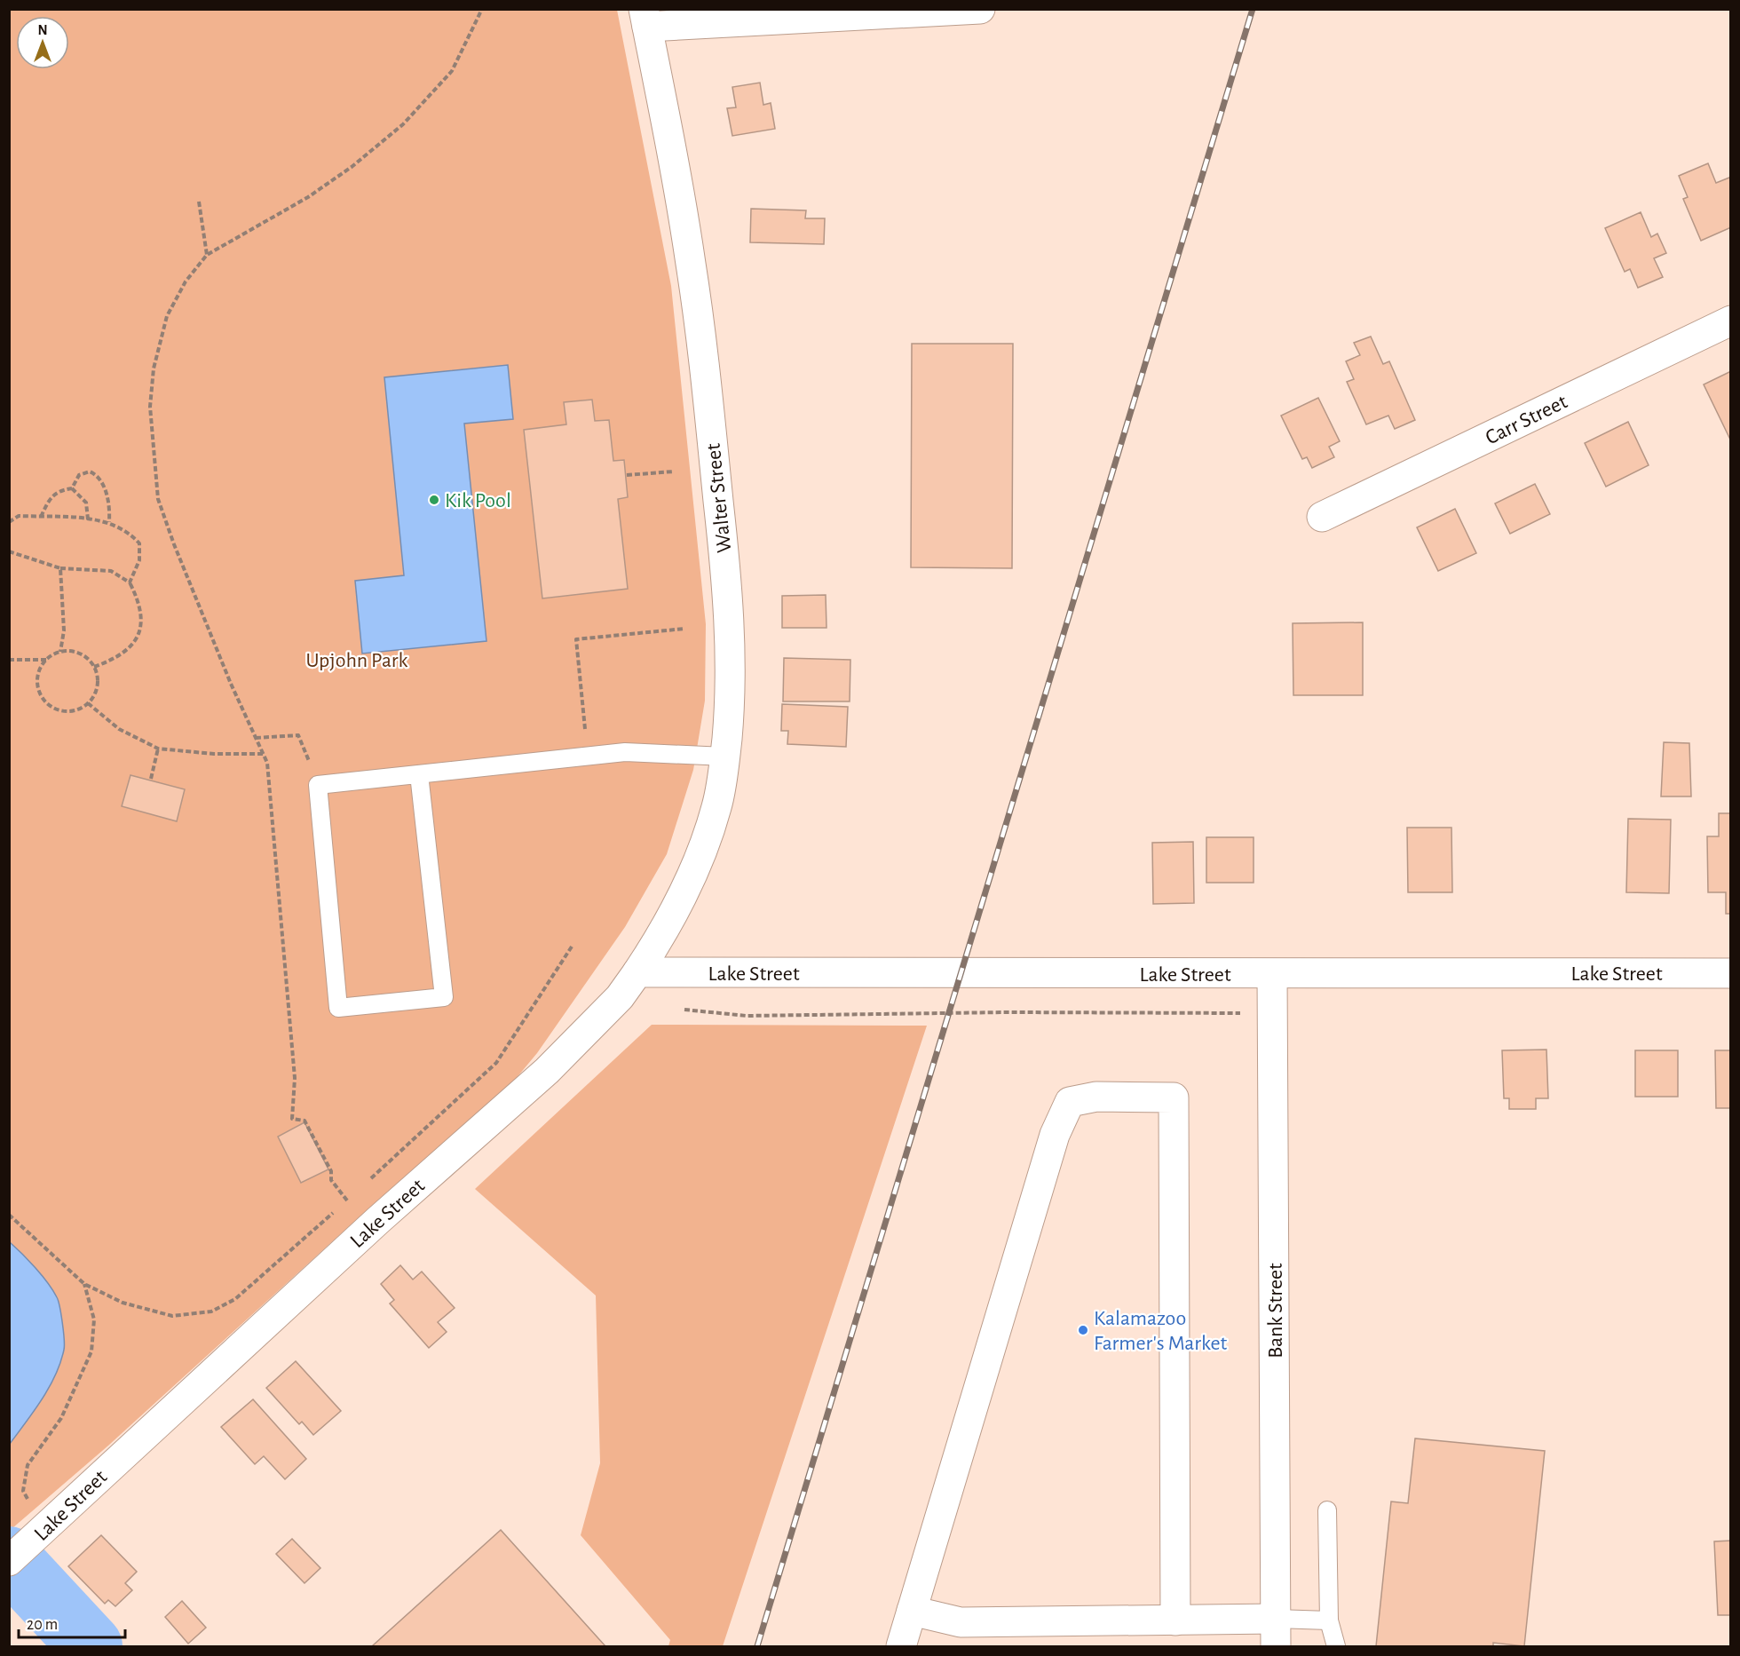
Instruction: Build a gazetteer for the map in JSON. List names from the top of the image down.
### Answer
{
  "streets": {
    "street": [
      "Carr Street",
      "Walter Street",
      "Lake Street",
      "Bank Street"
    ]
  },
  "crossings": [
    ["Walter Street", "Lake Street"],
    ["Lake Street", "Bank Street"]
  ],
  "parks": ["Upjohn Park"],
  "places": ["Kik Pool", "Kalamazoo Farmer's Market"],
  "scale_bar": "20 m",
  "north": "top"
}
